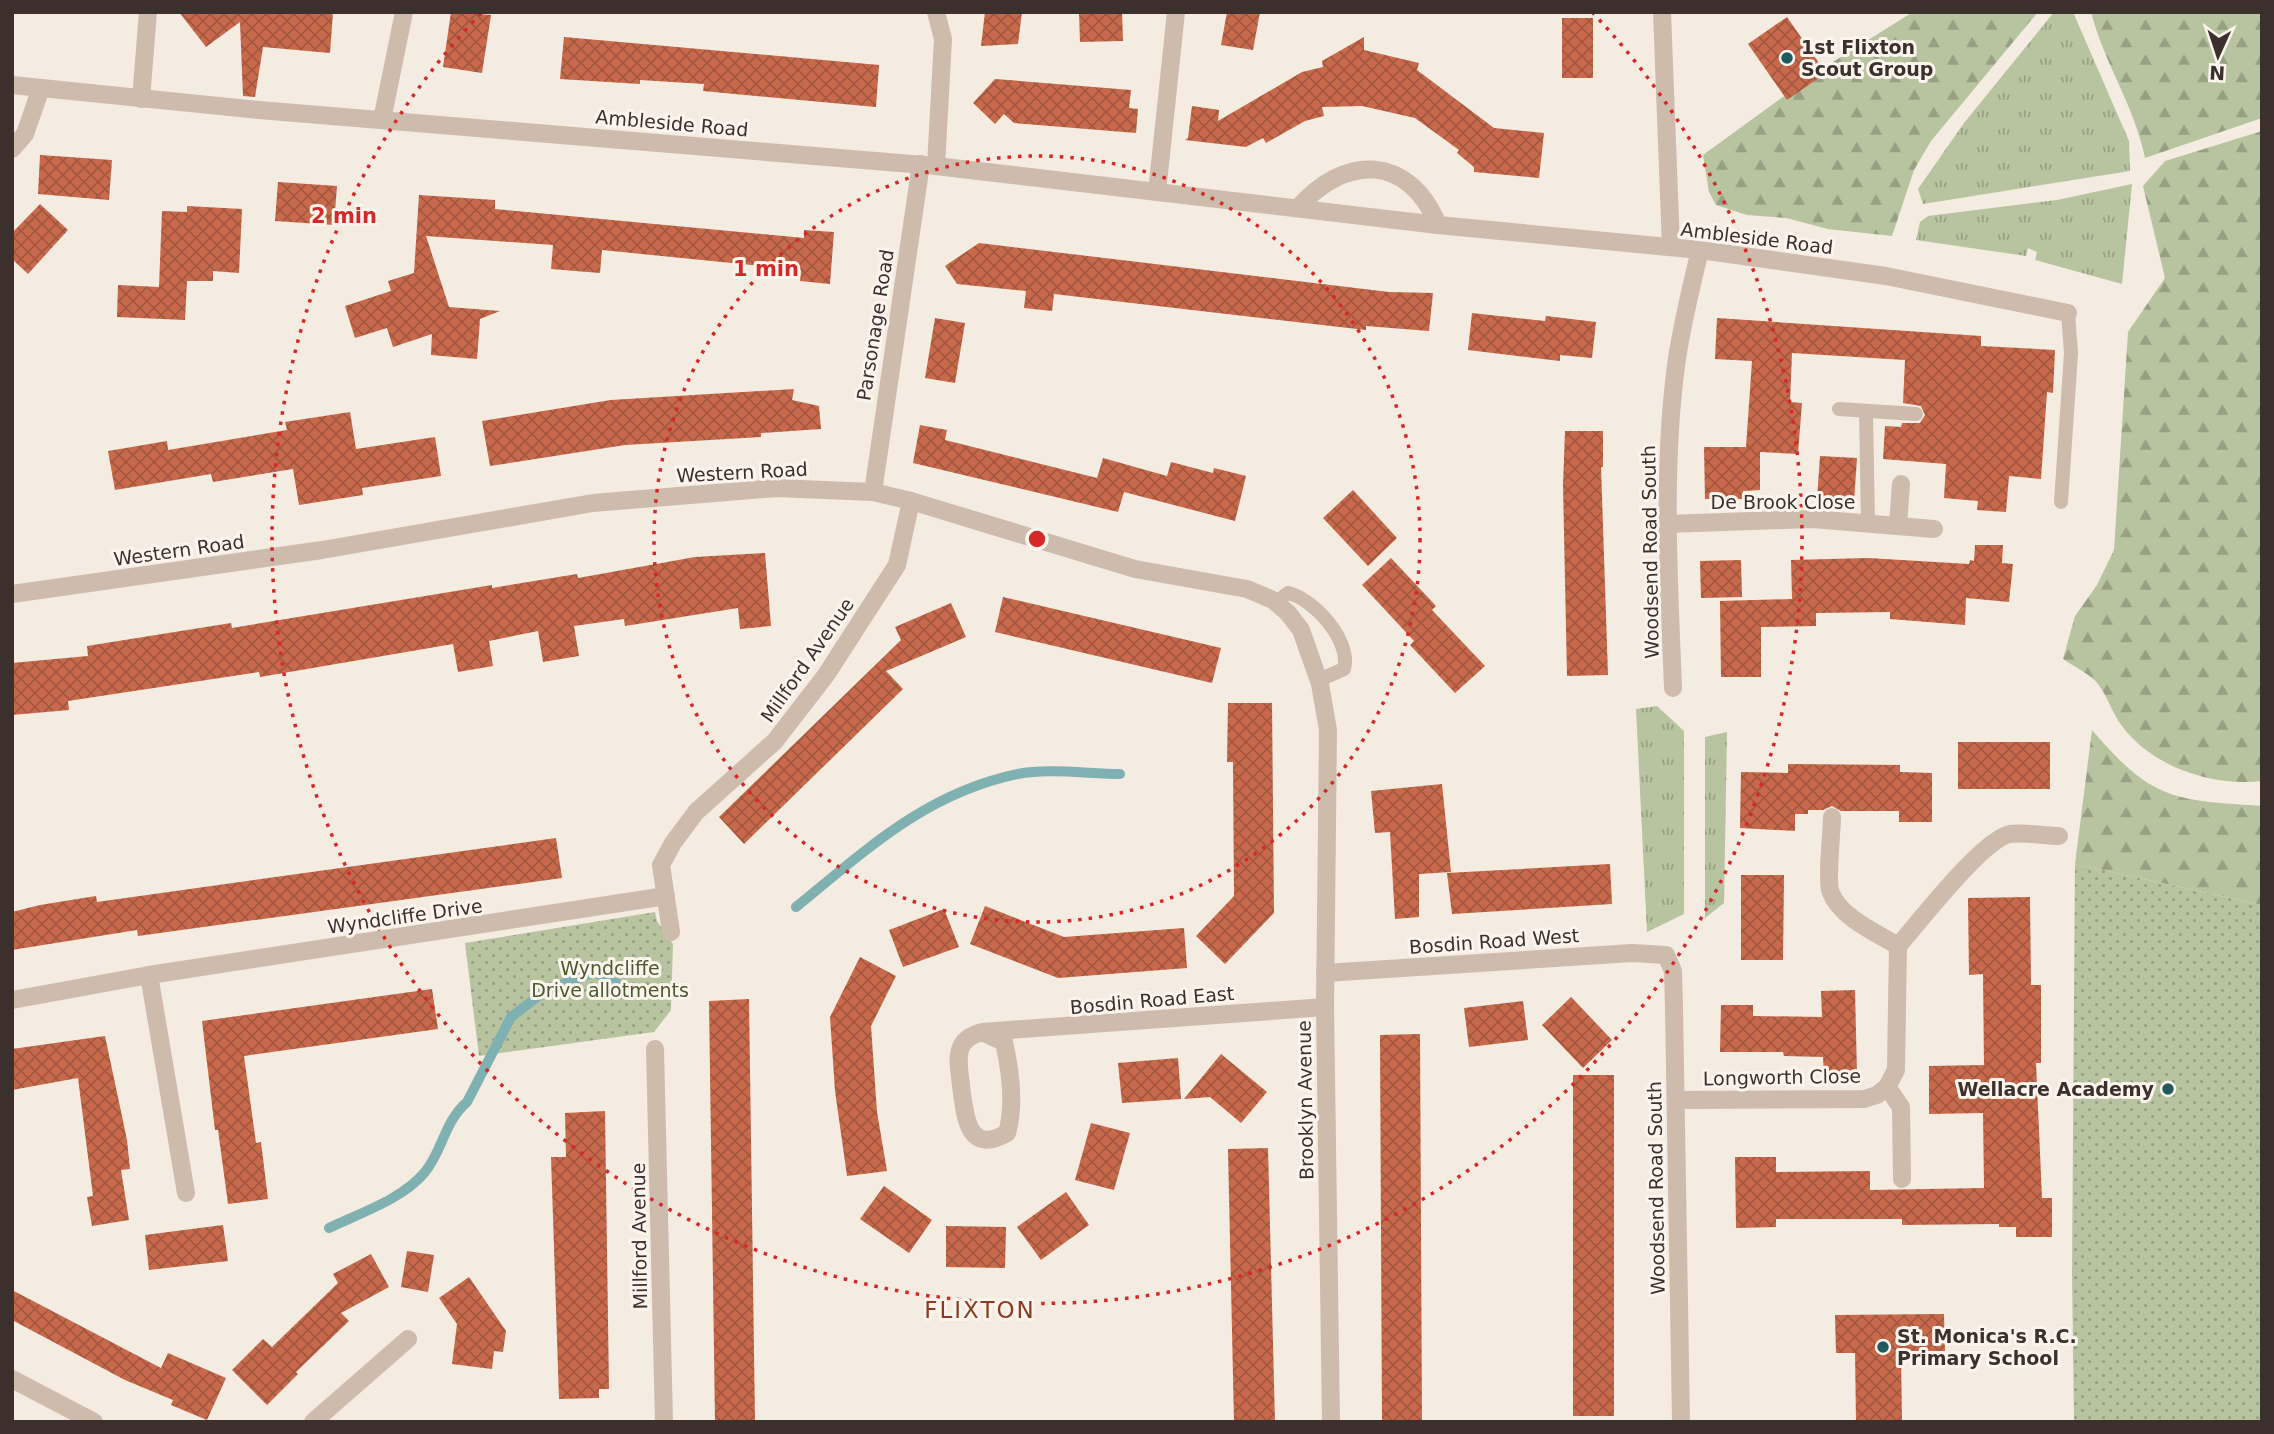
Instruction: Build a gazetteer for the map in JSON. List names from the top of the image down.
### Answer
{
  "streets": {
    "street": [
      "Ambleside Road",
      "Parsonage Road",
      "Western Road",
      "De Brook Close",
      "Woodsend Road South",
      "Millford Avenue",
      "Wyndcliffe Drive",
      "Bosdin Road West",
      "Bosdin Road East",
      "Longworth Close",
      "Brooklyn Avenue"
    ]
  },
  "crossings": [
    ["Ambleside Road", "Parsonage Road"],
    ["Ambleside Road", "Woodsend Road South"],
    ["Parsonage Road", "Western Road"],
    ["Western Road", "Millford Avenue"],
    ["Western Road", "Brooklyn Avenue"],
    ["De Brook Close", "Woodsend Road South"],
    ["Woodsend Road South", "Bosdin Road West"],
    ["Woodsend Road South", "Longworth Close"],
    ["Millford Avenue", "Wyndcliffe Drive"],
    ["Bosdin Road West", "Brooklyn Avenue"],
    ["Bosdin Road East", "Brooklyn Avenue"]
  ],
  "districts": ["FLIXTON"],
  "parks": ["Wyndcliffe Drive allotments"],
  "places": ["1st Flixton Scout Group", "Wellacre Academy", "St. Monica's R.C. Primary School"],
  "north": "bottom",
  "rings": ["2 min", "1 min"]
}
